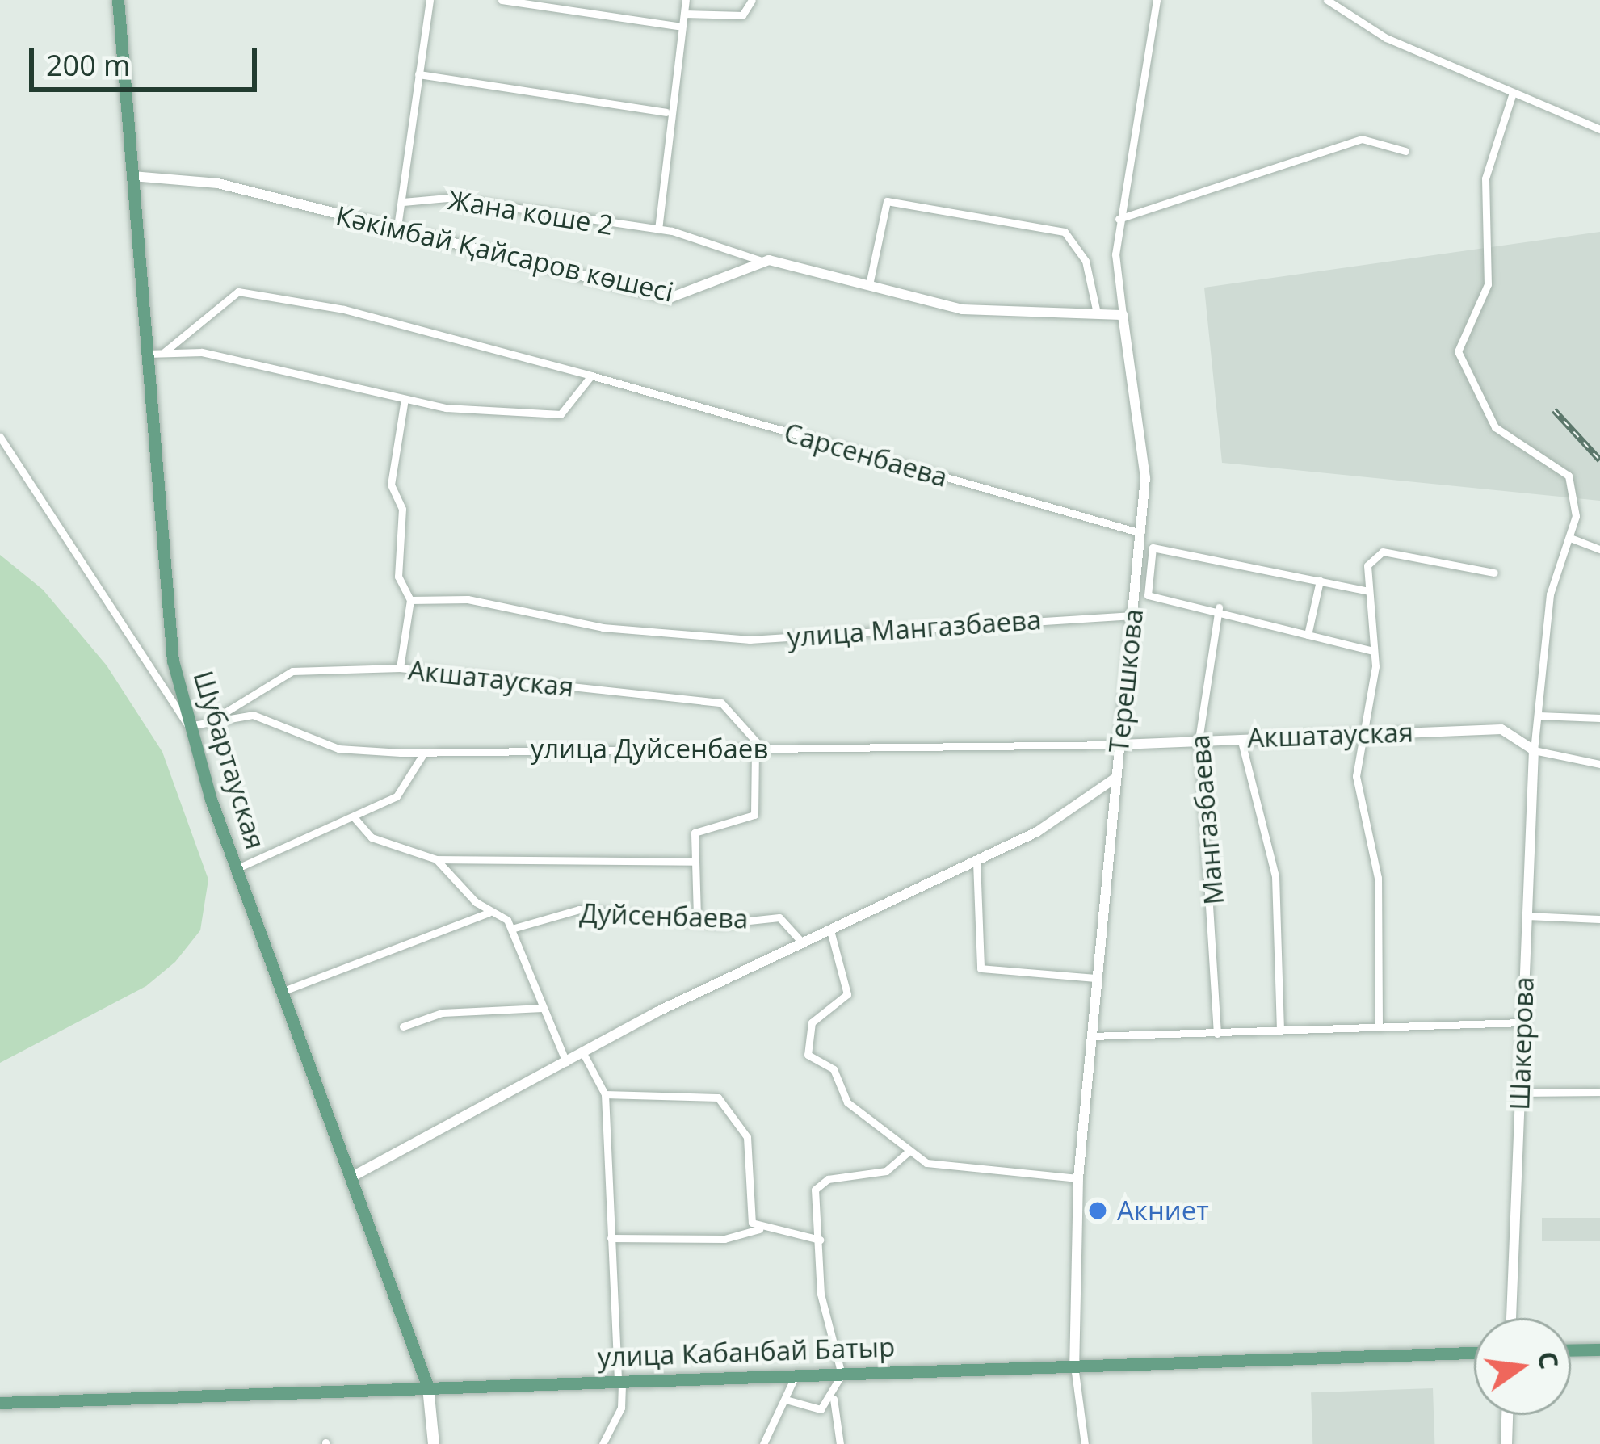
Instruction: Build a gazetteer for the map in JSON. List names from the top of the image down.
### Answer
{
  "streets": {
    "main road": ["Шубартауская", "улица Кабанбай Батыр"],
    "street": [
      "Жана коше 2",
      "Кәкімбай Қайсаров көшесі",
      "Сарсенбаева",
      "улица Мангазбаева",
      "Акшатауская",
      "Терешкова",
      "улица Дуйсенбаев",
      "Мангазбаева",
      "Дуйсенбаева",
      "Шакерова"
    ]
  },
  "crossings": [
    ["Жана коше 2", "Кәкімбай Қайсаров көшесі"],
    ["Кәкімбай Қайсаров көшесі", "Шубартауская"],
    ["Сарсенбаева", "Терешкова"],
    ["улица Мангазбаева", "Терешкова"],
    ["Акшатауская", "Терешкова"],
    ["Акшатауская", "улица Дуйсенбаев"],
    ["Акшатауская", "Мангазбаева"],
    ["Акшатауская", "Шакерова"],
    ["Терешкова", "улица Дуйсенбаев"],
    ["Терешкова", "улица Кабанбай Батыр"],
    ["улица Дуйсенбаев", "Шубартауская"],
    ["Шубартауская", "улица Кабанбай Батыр"]
  ],
  "places": ["Акниет"],
  "scale_bar": "200 m",
  "north": "right"
}
